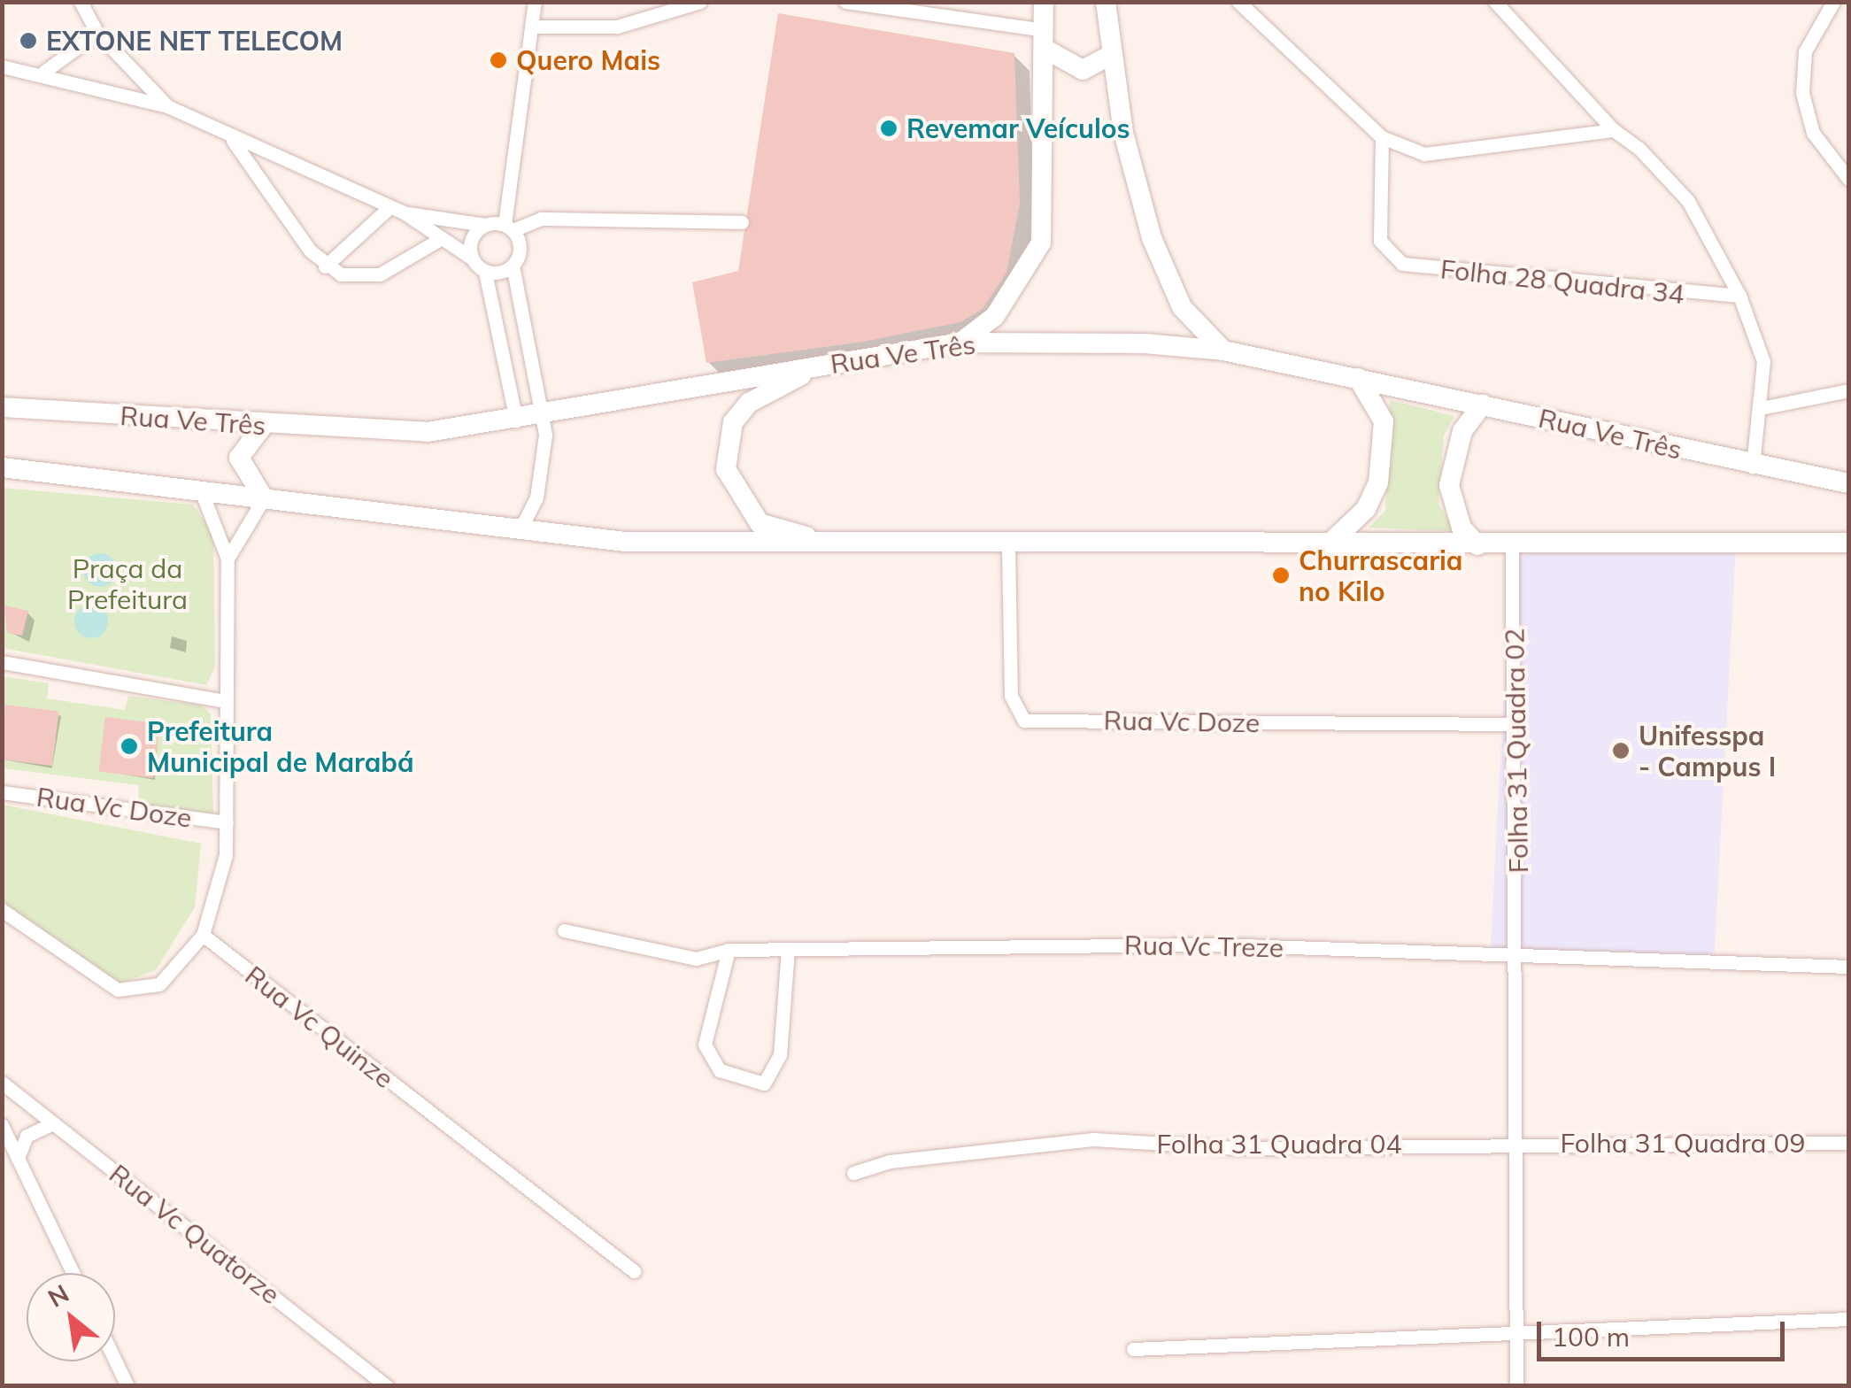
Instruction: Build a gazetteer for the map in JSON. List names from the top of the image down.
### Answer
{
  "streets": {
    "main road": ["Rua Ve Três"],
    "street": [
      "Folha 28 Quadra 34",
      "Rua Vc Doze",
      "Folha 31 Quadra 02",
      "Rua Vc Treze",
      "Rua Vc Quinze",
      "Folha 31 Quadra 09",
      "Folha 31 Quadra 04",
      "Rua Vc Quatorze"
    ]
  },
  "crossings": [
    ["Rua Vc Doze", "Folha 31 Quadra 02"],
    ["Folha 31 Quadra 02", "Rua Vc Treze"],
    ["Folha 31 Quadra 02", "Folha 31 Quadra 09"],
    ["Folha 31 Quadra 02", "Folha 31 Quadra 04"],
    ["Folha 31 Quadra 09", "Folha 31 Quadra 04"]
  ],
  "parks": ["Praça da Prefeitura"],
  "places": [
    "EXTONE NET TELECOM",
    "Quero Mais",
    "Revemar Veículos",
    "Churrascaria no Kilo",
    "Prefeitura Municipal de Marabá",
    "Unifesspa - Campus I"
  ],
  "scale_bar": "100 m",
  "north": "top left"
}
